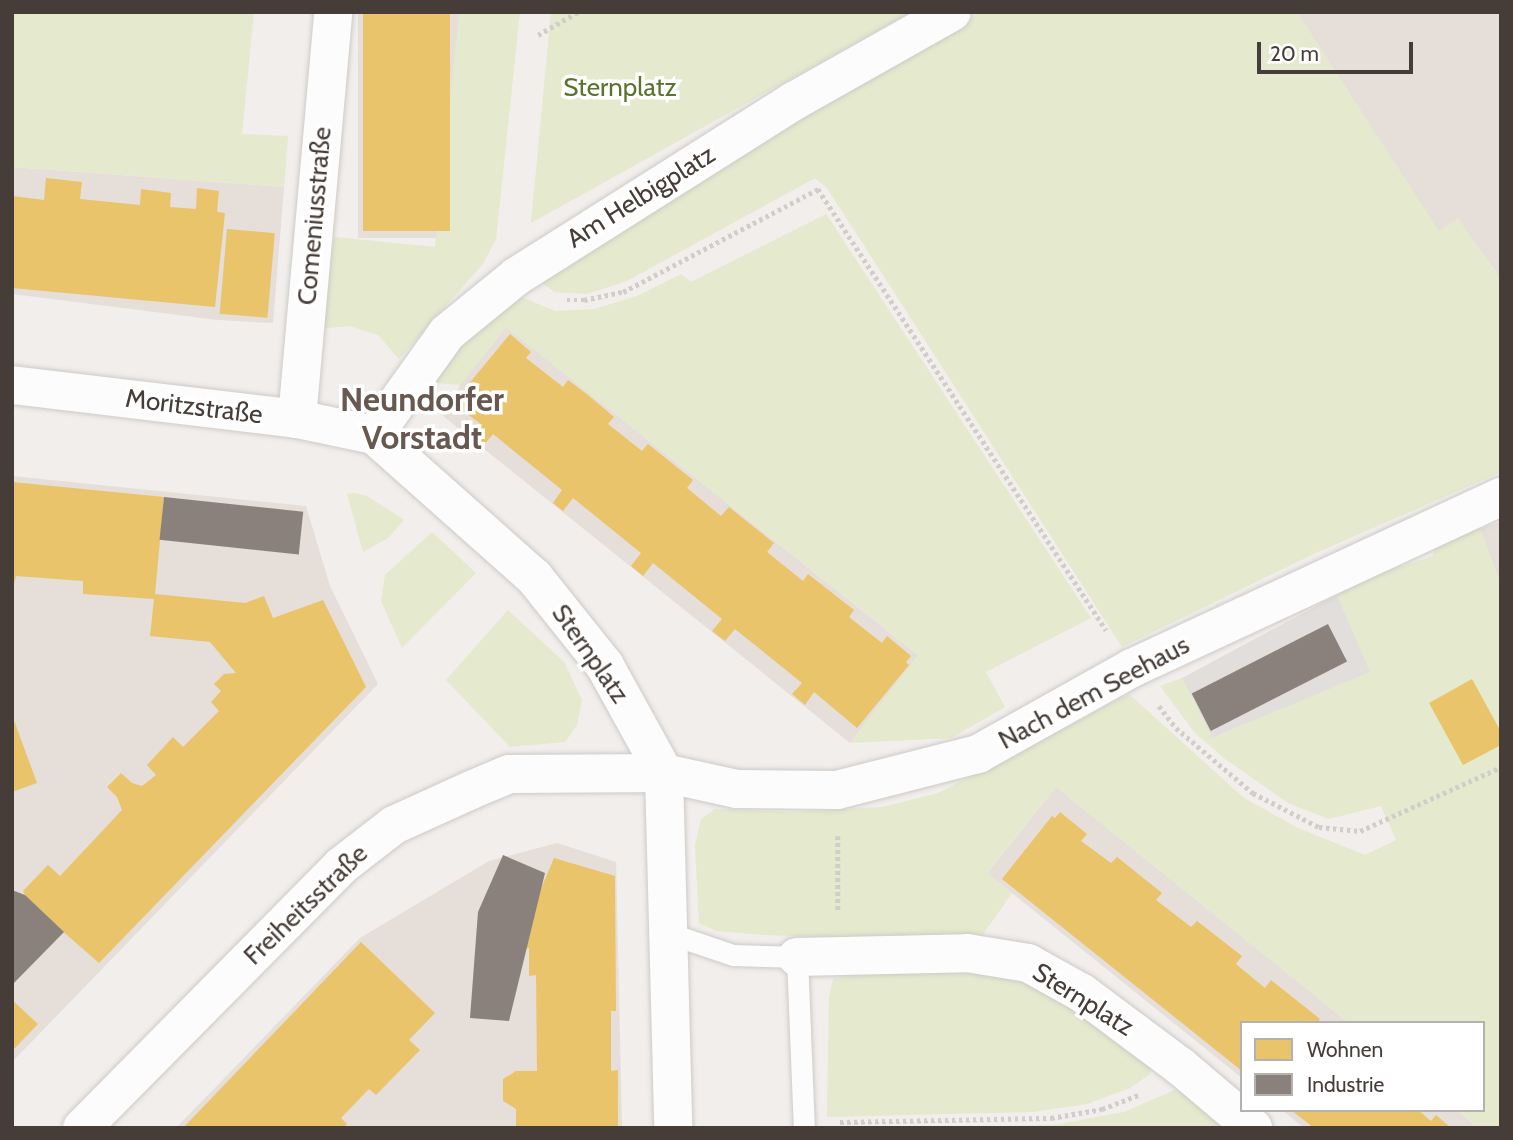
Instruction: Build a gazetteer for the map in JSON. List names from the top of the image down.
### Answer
{
  "streets": {
    "street": [
      "Am Helbigplatz",
      "Comeniusstraße",
      "Moritzstraße",
      "Sternplatz",
      "Nach dem Seehaus",
      "Freiheitsstraße"
    ]
  },
  "crossings": [
    ["Am Helbigplatz", "Moritzstraße"],
    ["Am Helbigplatz", "Sternplatz"],
    ["Comeniusstraße", "Moritzstraße"],
    ["Moritzstraße", "Sternplatz"],
    ["Sternplatz", "Nach dem Seehaus"],
    ["Sternplatz", "Freiheitsstraße"],
    ["Nach dem Seehaus", "Freiheitsstraße"]
  ],
  "districts": ["Neundorfer Vorstadt"],
  "parks": ["Sternplatz"],
  "legend": ["Wohnen", "Industrie"],
  "scale_bar": "20 m"
}
